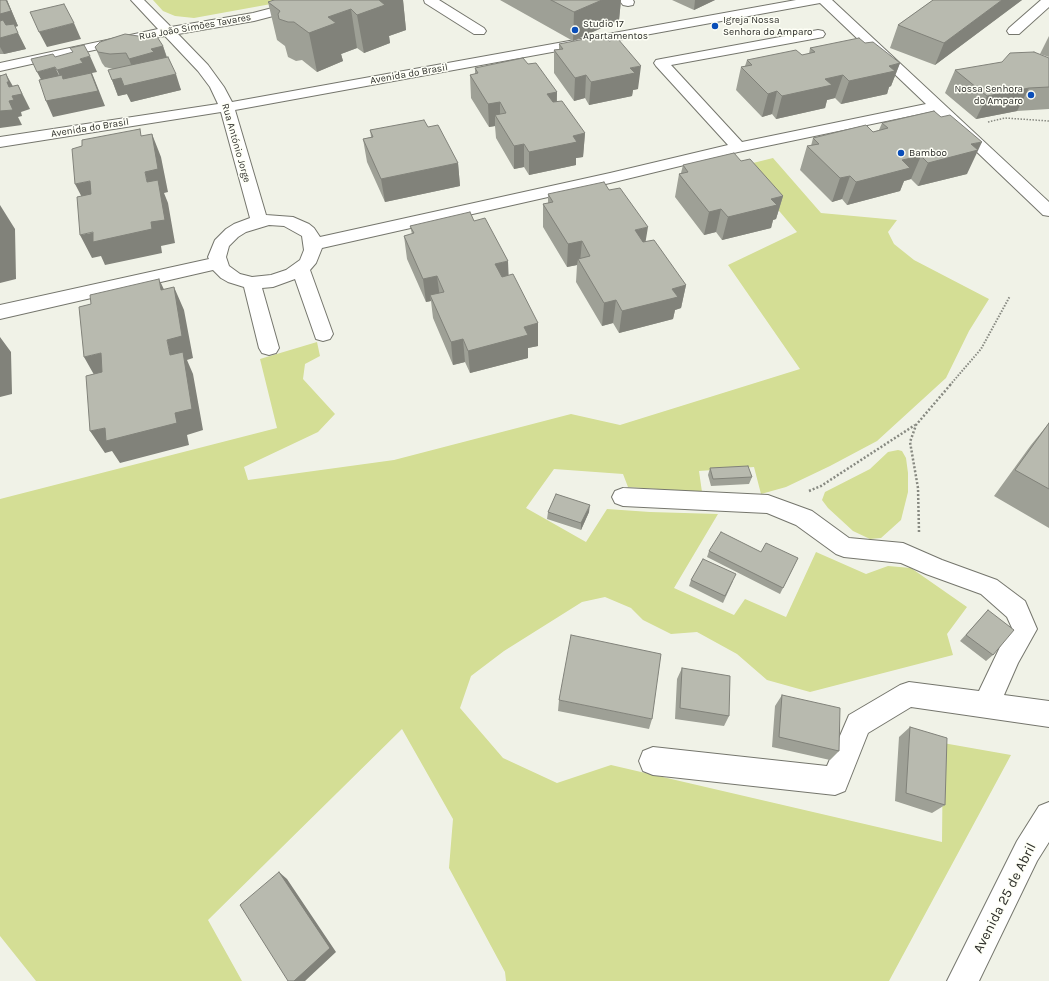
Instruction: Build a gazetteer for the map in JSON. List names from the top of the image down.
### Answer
{
  "streets": {
    "street": [
      "Rua João Simões Tavares",
      "Avenida do Brasil",
      "Rua António Jorge",
      "Avenida 25 de Abril"
    ]
  },
  "crossings": [
    ["Rua João Simões Tavares", "Rua António Jorge"],
    ["Avenida do Brasil", "Rua António Jorge"]
  ],
  "places": [
    "Igreja Nossa Senhora do Amparo",
    "Studio 17 Apartamentos",
    "Nossa Senhora do Amparo",
    "Bamboo"
  ]
}
